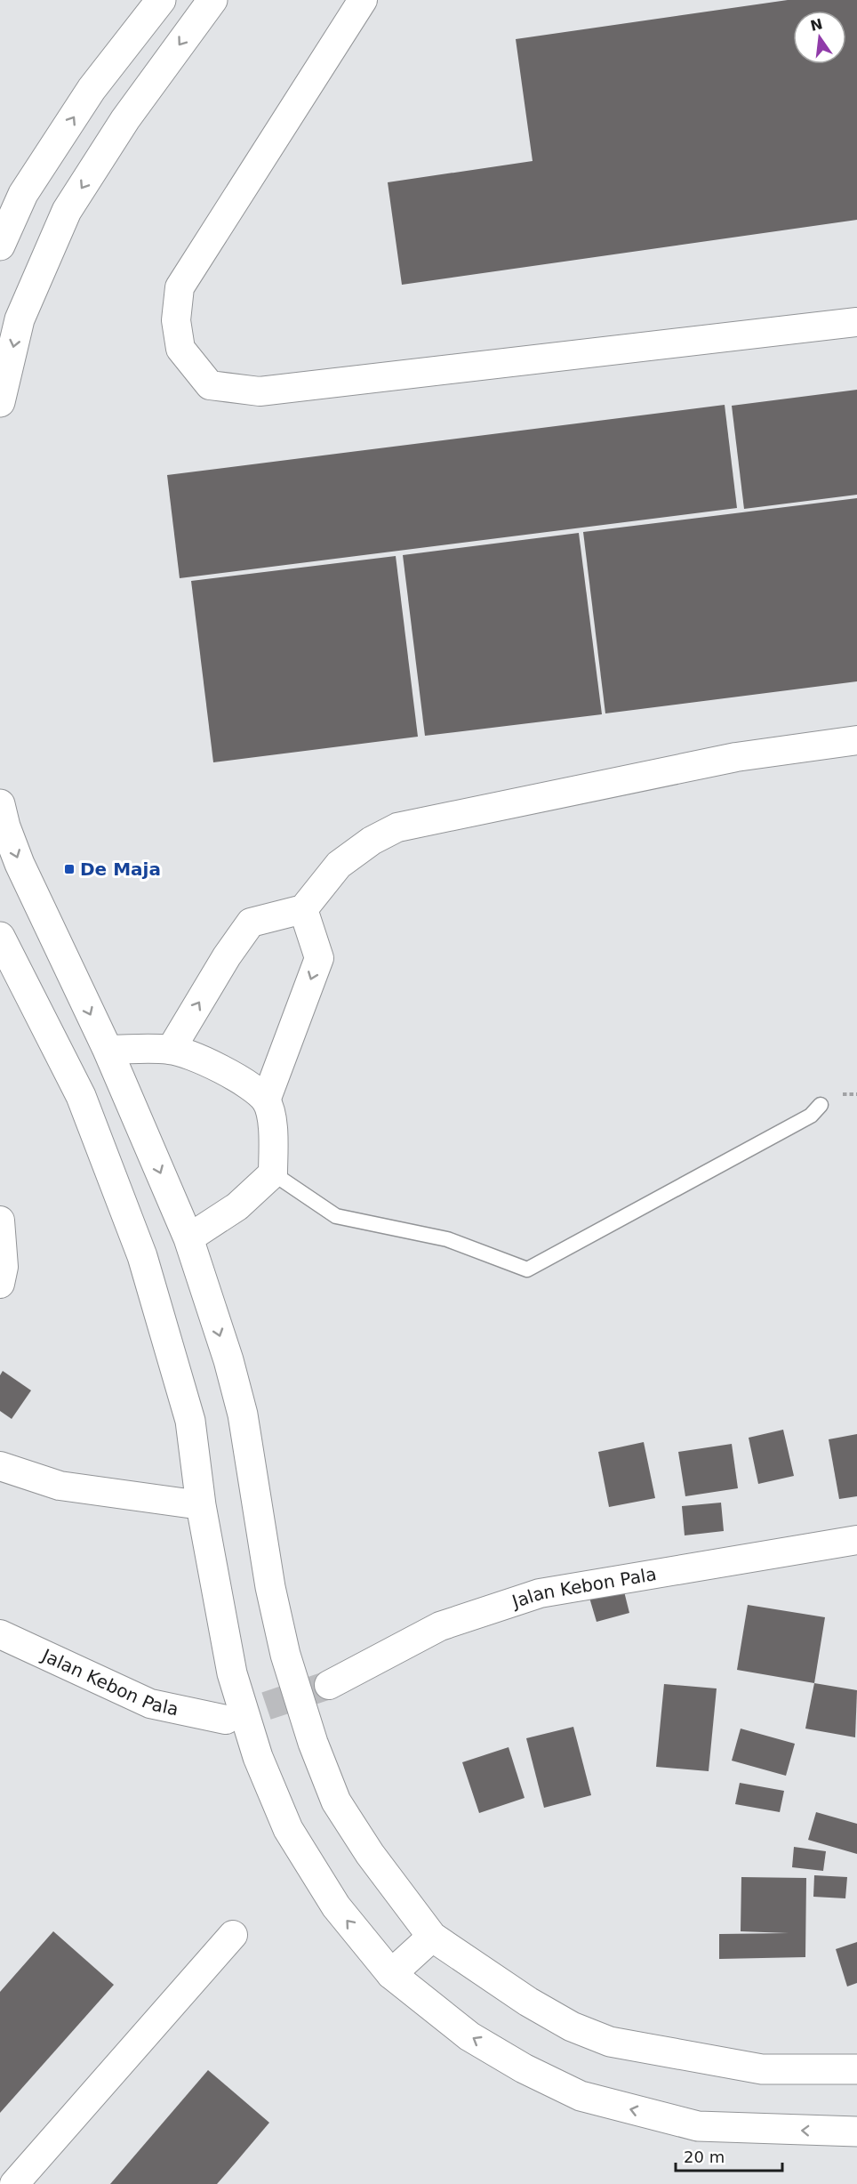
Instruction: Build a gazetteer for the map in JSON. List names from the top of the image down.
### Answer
{
  "streets": {
    "street": ["Jalan Kebon Pala"]
  },
  "places": {
    "transit": ["De Maja"]
  },
  "scale_bar": "20 m",
  "north": "top"
}
